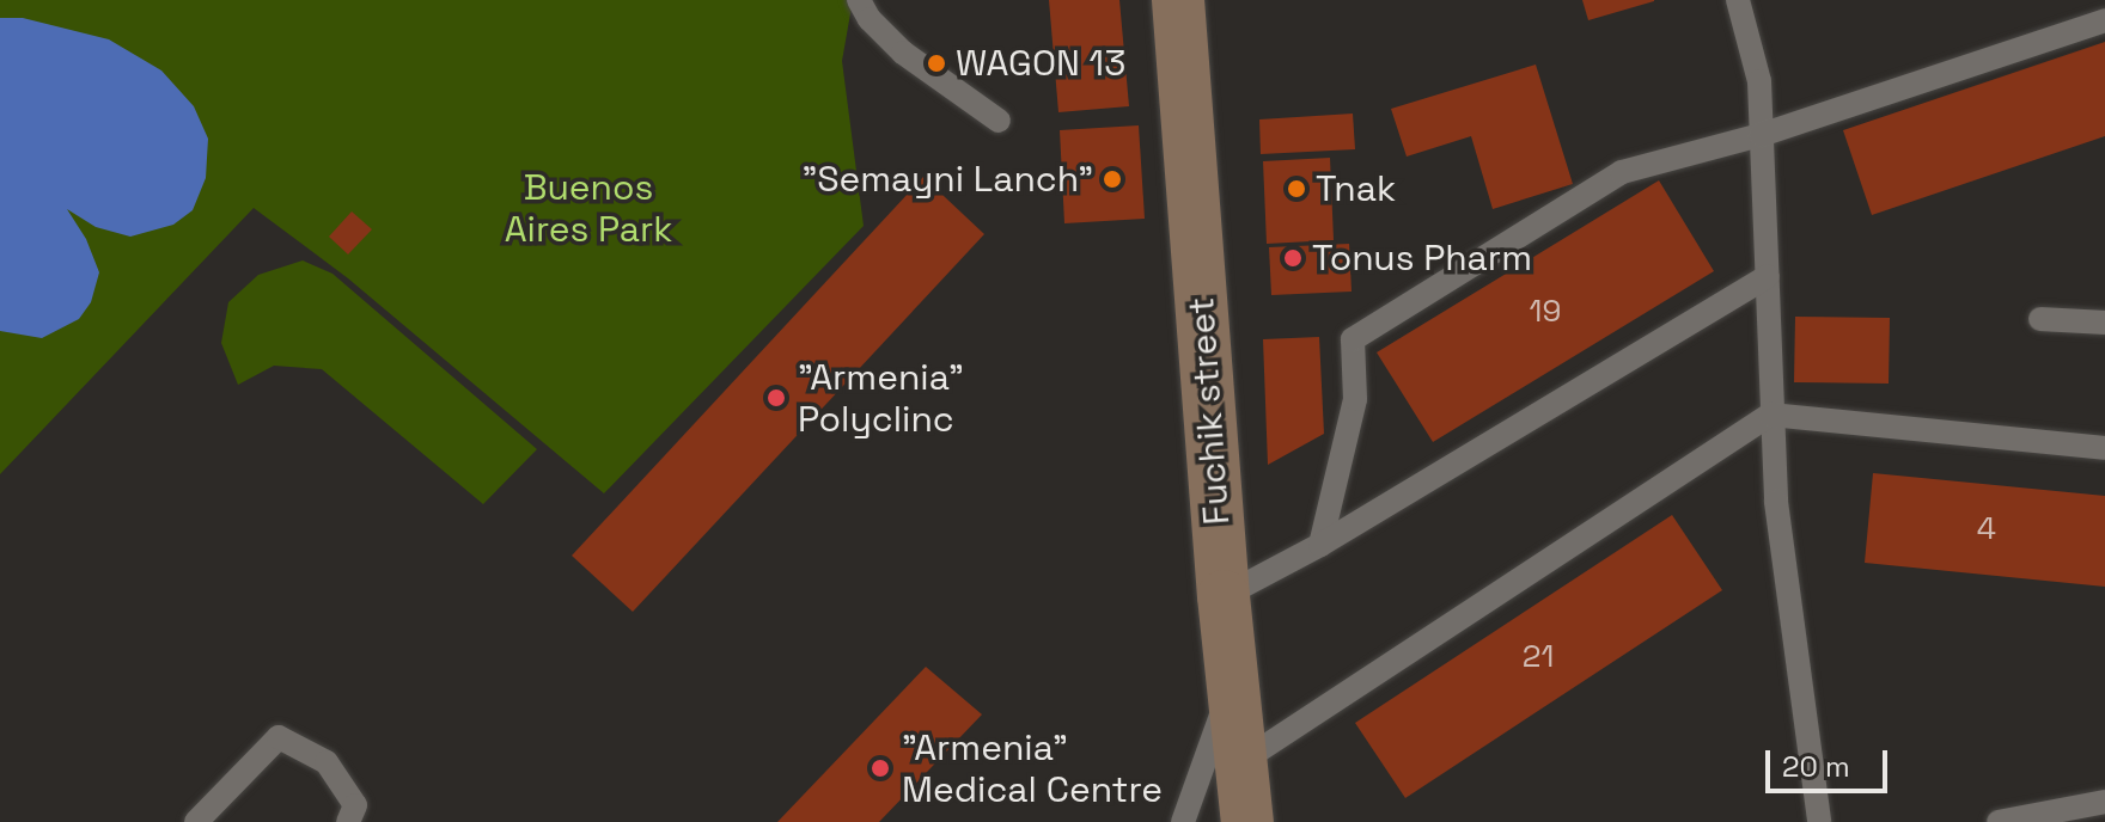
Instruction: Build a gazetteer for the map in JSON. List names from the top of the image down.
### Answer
{
  "streets": {
    "street": ["Fuchik street"]
  },
  "parks": ["Buenos Aires Park"],
  "places": [
    "WAGON 13",
    "\"Semayni Lanch\"",
    "Tnak",
    "Tonus Pharm",
    "\"Armenia\" Polyclinc",
    "\"Armenia\" Medical Centre"
  ],
  "house_numbers": ["19", "4", "21"],
  "scale_bar": "20 m"
}
